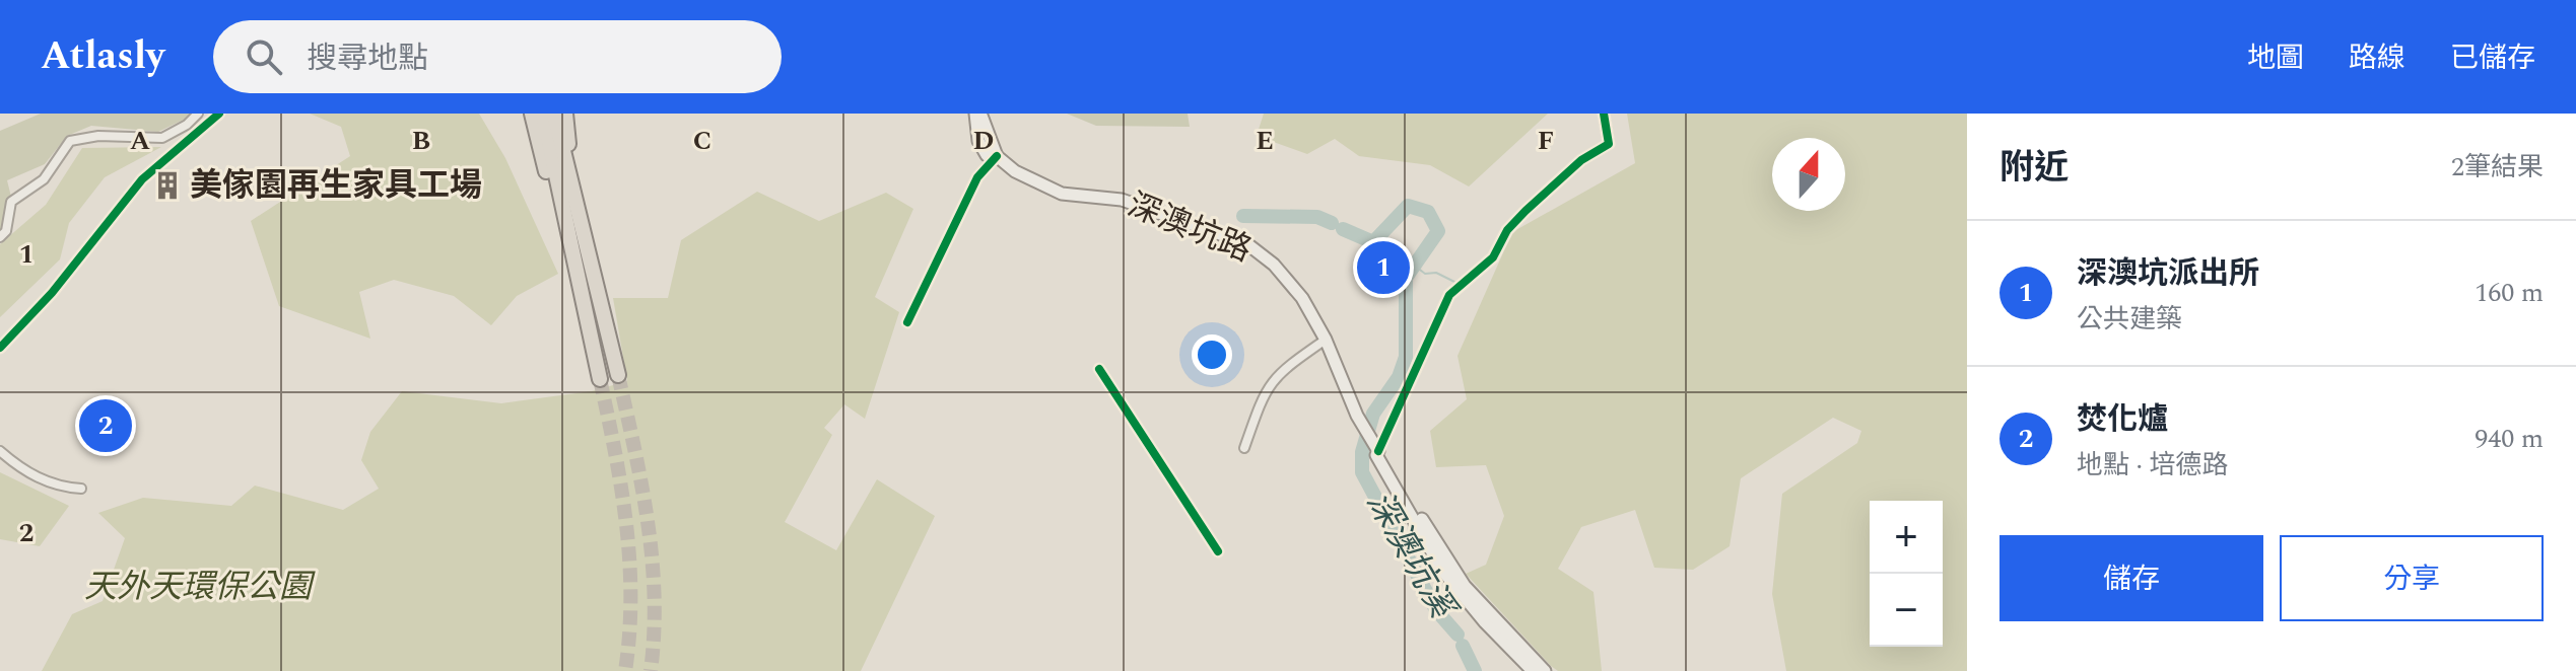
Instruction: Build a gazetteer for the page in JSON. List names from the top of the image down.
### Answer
{
  "streets": {
    "main road": ["深澳坑路"]
  },
  "water": ["深澳坑溪"],
  "parks": ["天外天環保公園"],
  "places": {
    "building": ["美傢園再生家具工場"]
  },
  "north": "top",
  "page": {
    "header": "Atlasly",
    "search": "搜尋地點",
    "nav": ["地圖", "路線", "已儲存"],
    "heading": ["附近", "2筆結果"],
    "list": [
      {
        "mark": "1",
        "name": "深澳坑派出所",
        "note": "公共建築",
        "value": "160 m"
      },
      {
        "mark": "2",
        "name": "焚化爐",
        "note": "地點 · 培德路",
        "value": "940 m"
      }
    ],
    "pins": ["1", "2"],
    "map_buttons": ["+", "−"],
    "buttons": ["儲存", "分享"]
  },
  "grid": {
    "columns": [
      "A",
      "B",
      "C",
      "D",
      "E",
      "F"
    ],
    "rows": ["1", "2"]
  }
}
